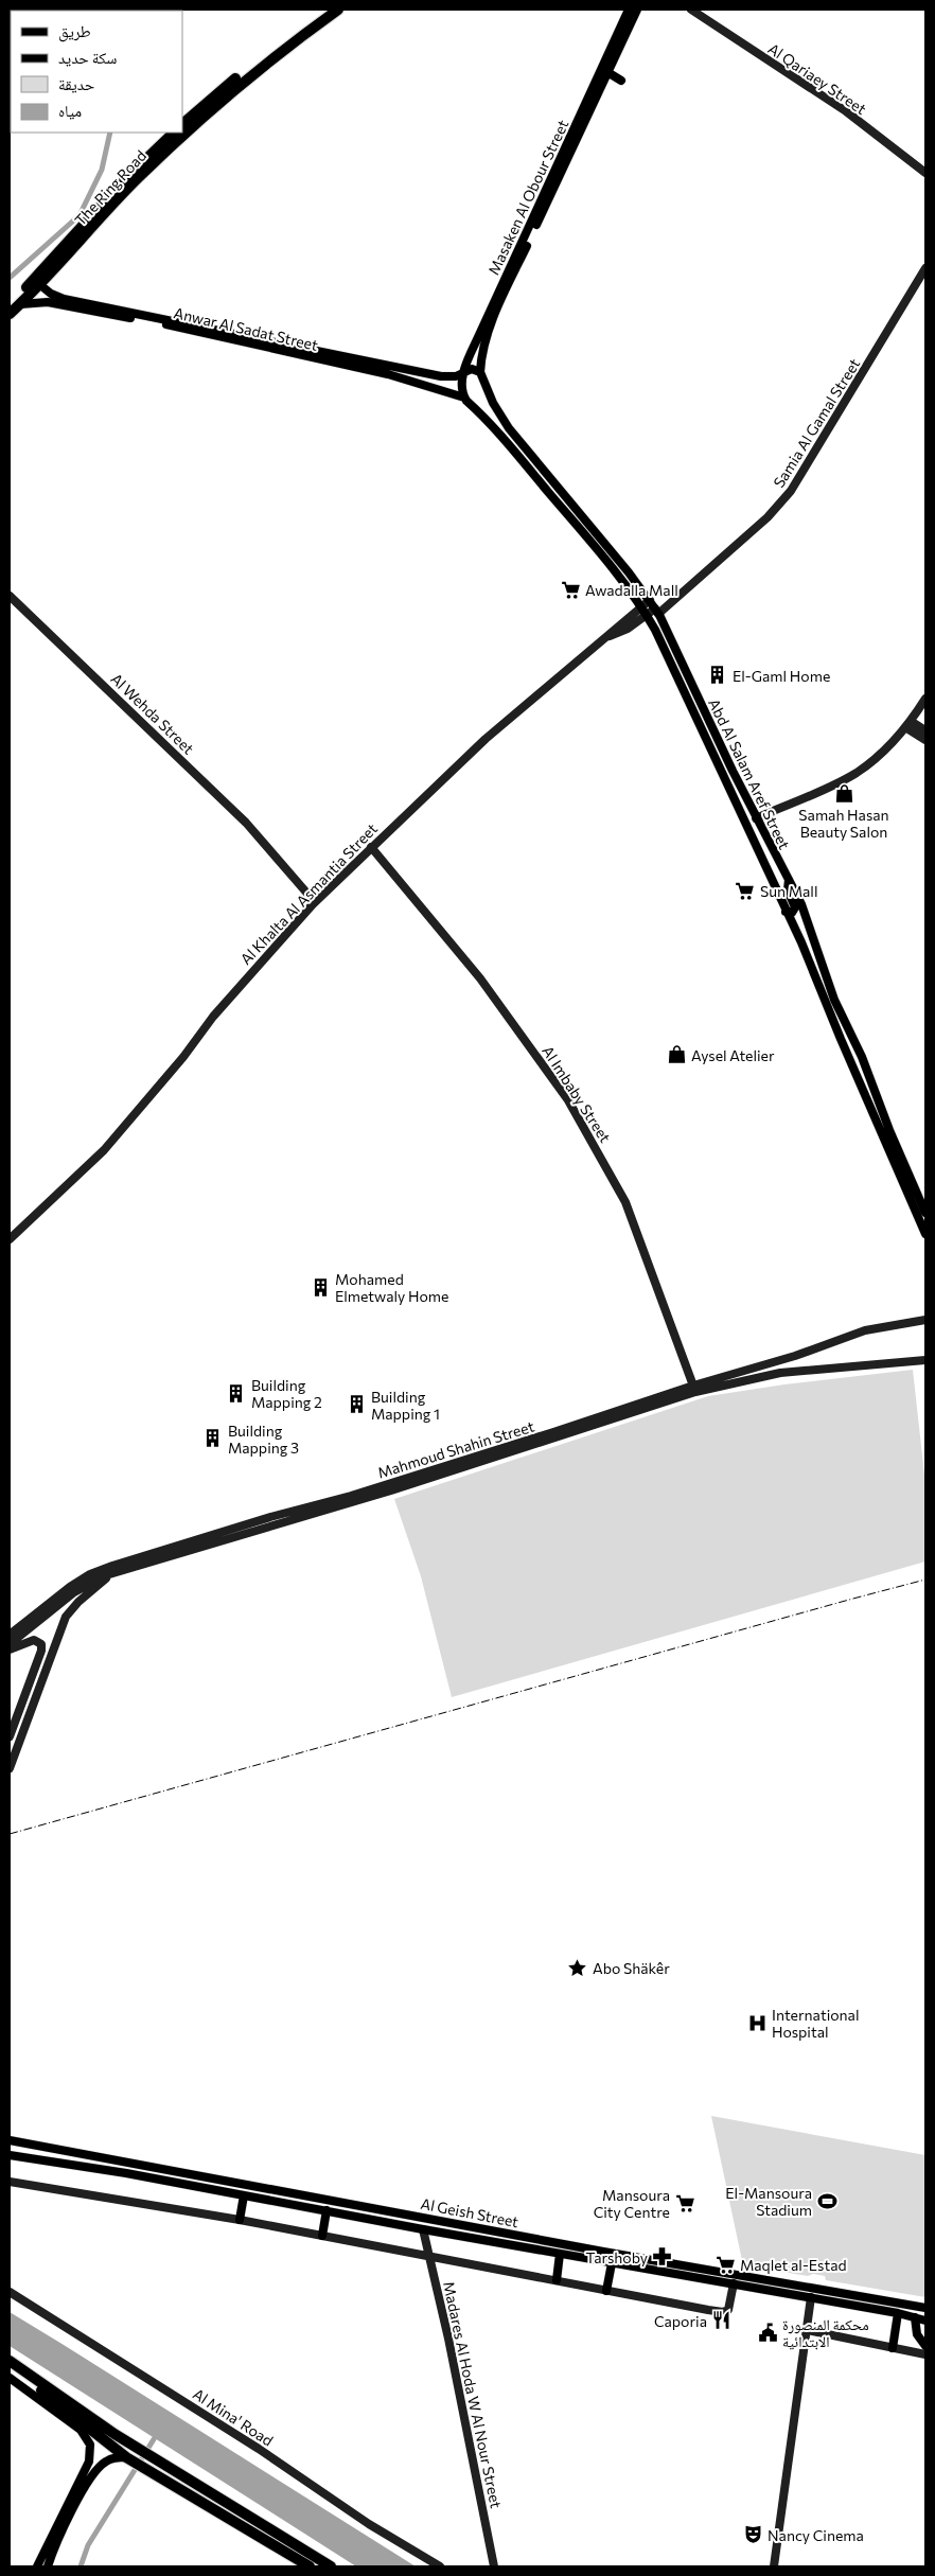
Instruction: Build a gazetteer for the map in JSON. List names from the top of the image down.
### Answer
{
  "streets": {
    "highway": ["The Ring Road"],
    "main road": [
      "Masaken Al Obour Street",
      "Anwar Al Sadat Street",
      "Abd Al Salam Aref Street",
      "Al Geish Street"
    ],
    "street": [
      "Al Qariaey Street",
      "Samia Al Gamal Street",
      "Al Wehda Street",
      "Al Khalta Al Asmantia Street",
      "Al Imbaby Street",
      "Mahmoud Shahin Street",
      "Madares Al Hoda W Al Nour Street",
      "Al Mina' Road"
    ]
  },
  "crossings": [
    ["The Ring Road", "Anwar Al Sadat Street"],
    ["Masaken Al Obour Street", "Anwar Al Sadat Street"],
    ["Masaken Al Obour Street", "Abd Al Salam Aref Street"],
    ["Anwar Al Sadat Street", "Abd Al Salam Aref Street"],
    ["Samia Al Gamal Street", "Abd Al Salam Aref Street"],
    ["Samia Al Gamal Street", "Al Khalta Al Asmantia Street"],
    ["Al Wehda Street", "Al Khalta Al Asmantia Street"],
    ["Abd Al Salam Aref Street", "Al Khalta Al Asmantia Street"],
    ["Al Khalta Al Asmantia Street", "Al Imbaby Street"],
    ["Al Imbaby Street", "Mahmoud Shahin Street"],
    ["Al Geish Street", "Madares Al Hoda W Al Nour Street"]
  ],
  "places": {
    "supermarket": [
      "Awadalla Mall",
      "Sun Mall",
      "Mansoura City Centre",
      "Maqlet al-Estad"
    ],
    "building": [
      "El-Gaml Home",
      "Mohamed Elmetwaly Home",
      "Building Mapping 2",
      "Building Mapping 1",
      "Building Mapping 3"
    ],
    "shop": ["Samah Hasan Beauty Salon", "Aysel Atelier"],
    "place": ["Abo Shäkêr"],
    "hospital": ["International Hospital"],
    "sports": ["El-Mansoura Stadium"],
    "pharmacy": ["Tarshoby"],
    "restaurant": ["Caporia"],
    "public building": ["محكمة المنصورة الابتدائية"],
    "theatre": ["Nancy Cinema"]
  },
  "legend": [
    "طريق",
    "سكة حديد",
    "حديقة",
    "مياه"
  ]
}
